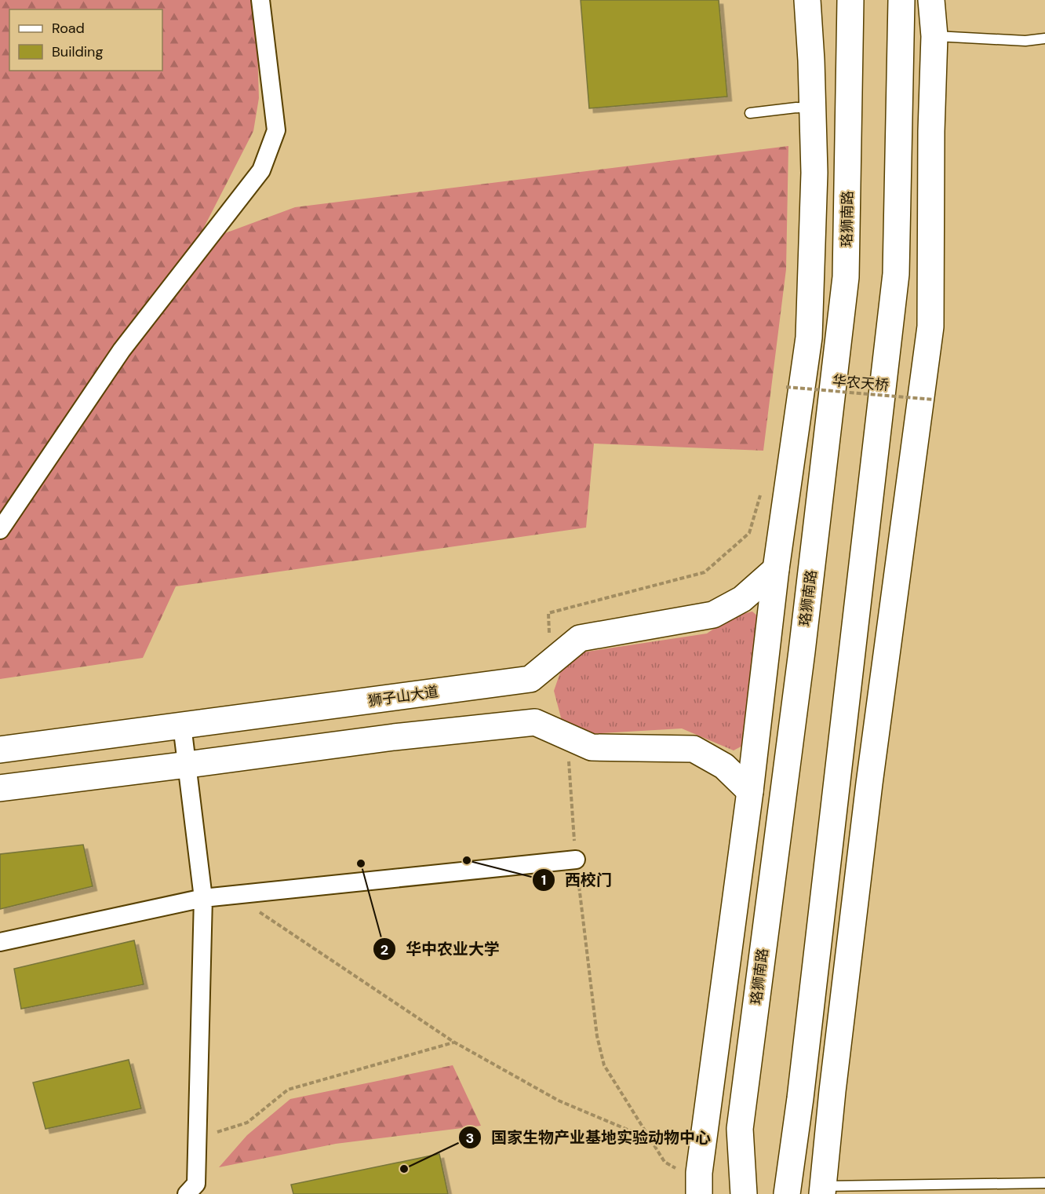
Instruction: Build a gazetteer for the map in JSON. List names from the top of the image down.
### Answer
{
  "streets": {
    "main road": ["珞狮南路", "狮子山大道"],
    "path": ["华农天桥"]
  },
  "places": ["西校门", "华中农业大学", "国家生物产业基地实验动物中心"],
  "legend": ["Road", "Building"]
}
